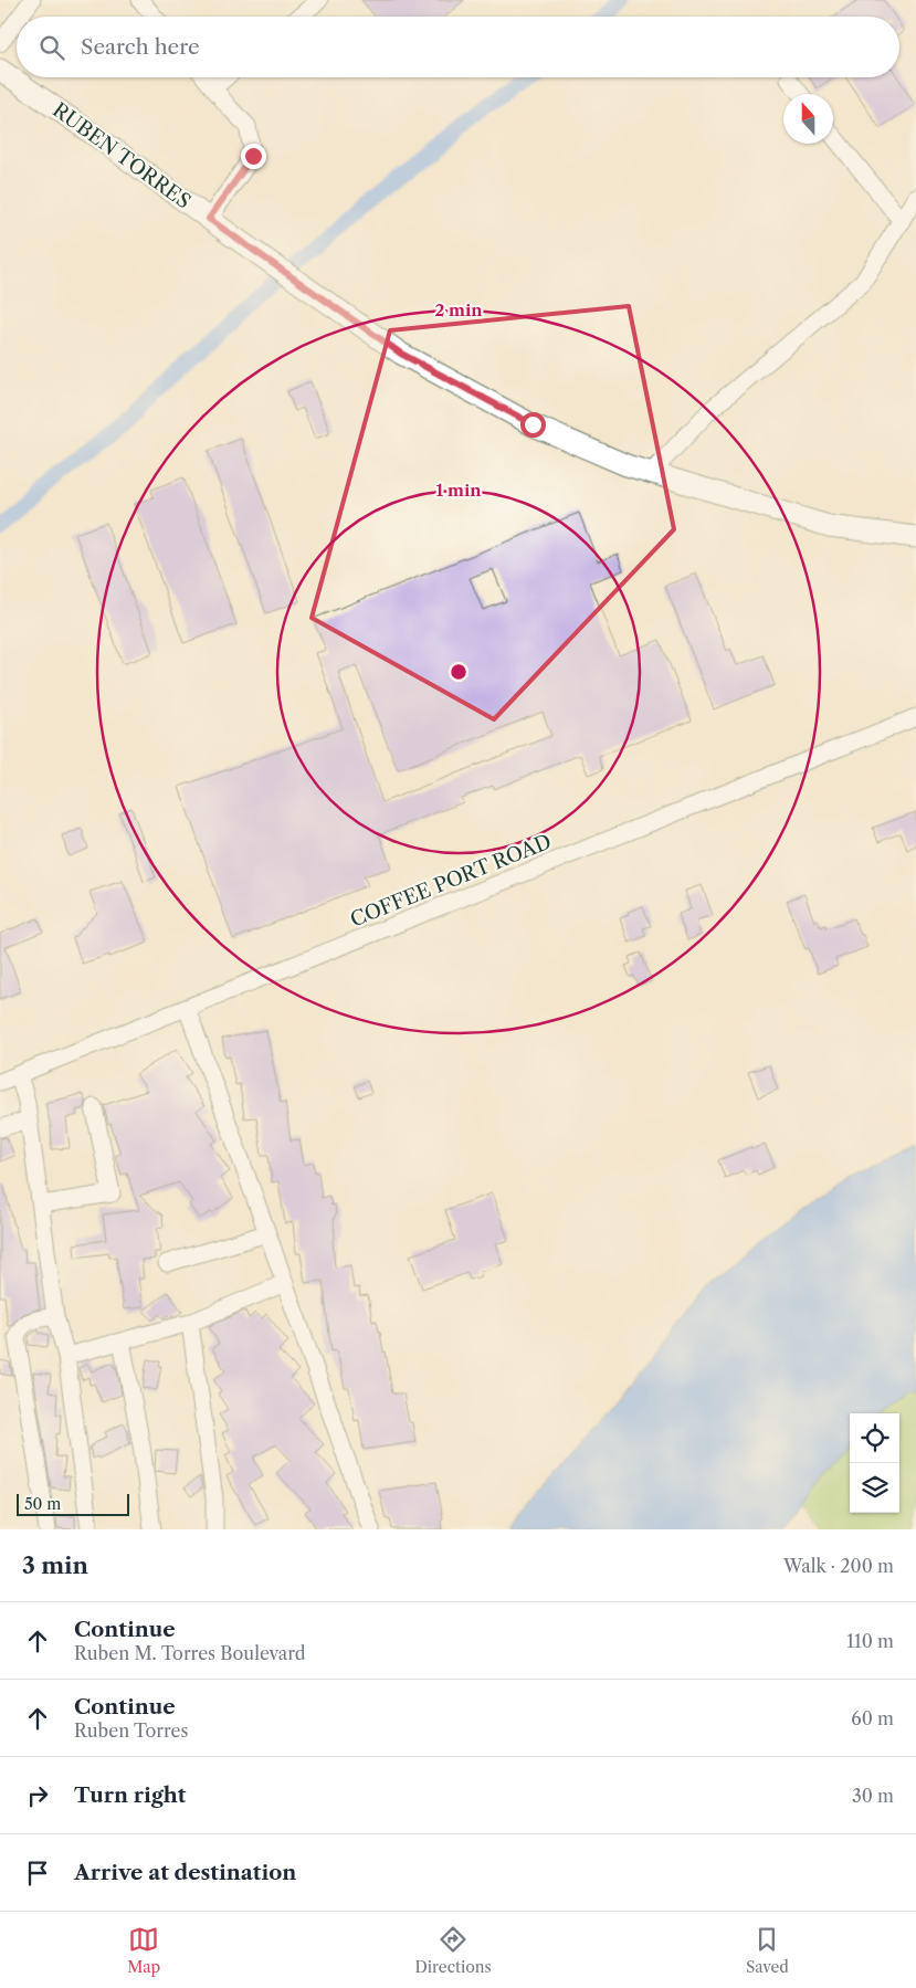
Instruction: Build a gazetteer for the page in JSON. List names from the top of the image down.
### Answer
{
  "streets": {
    "main road": ["RUBEN TORRES"],
    "street": ["COFFEE PORT ROAD"]
  },
  "scale_bar": "50 m",
  "north": "top",
  "page": {
    "search": "Search here",
    "scale": "50 m",
    "heading": ["3 min", "Walk · 200 m"],
    "list": [
      ["Continue", "Ruben M. Torres Boulevard", "110 m"],
      ["Continue", "Ruben Torres", "60 m"],
      ["Turn right", "30 m"],
      "Arrive at destination"
    ],
    "nav": ["Map", "Directions", "Saved"]
  },
  "rings": ["2 min", "1 min"]
}
